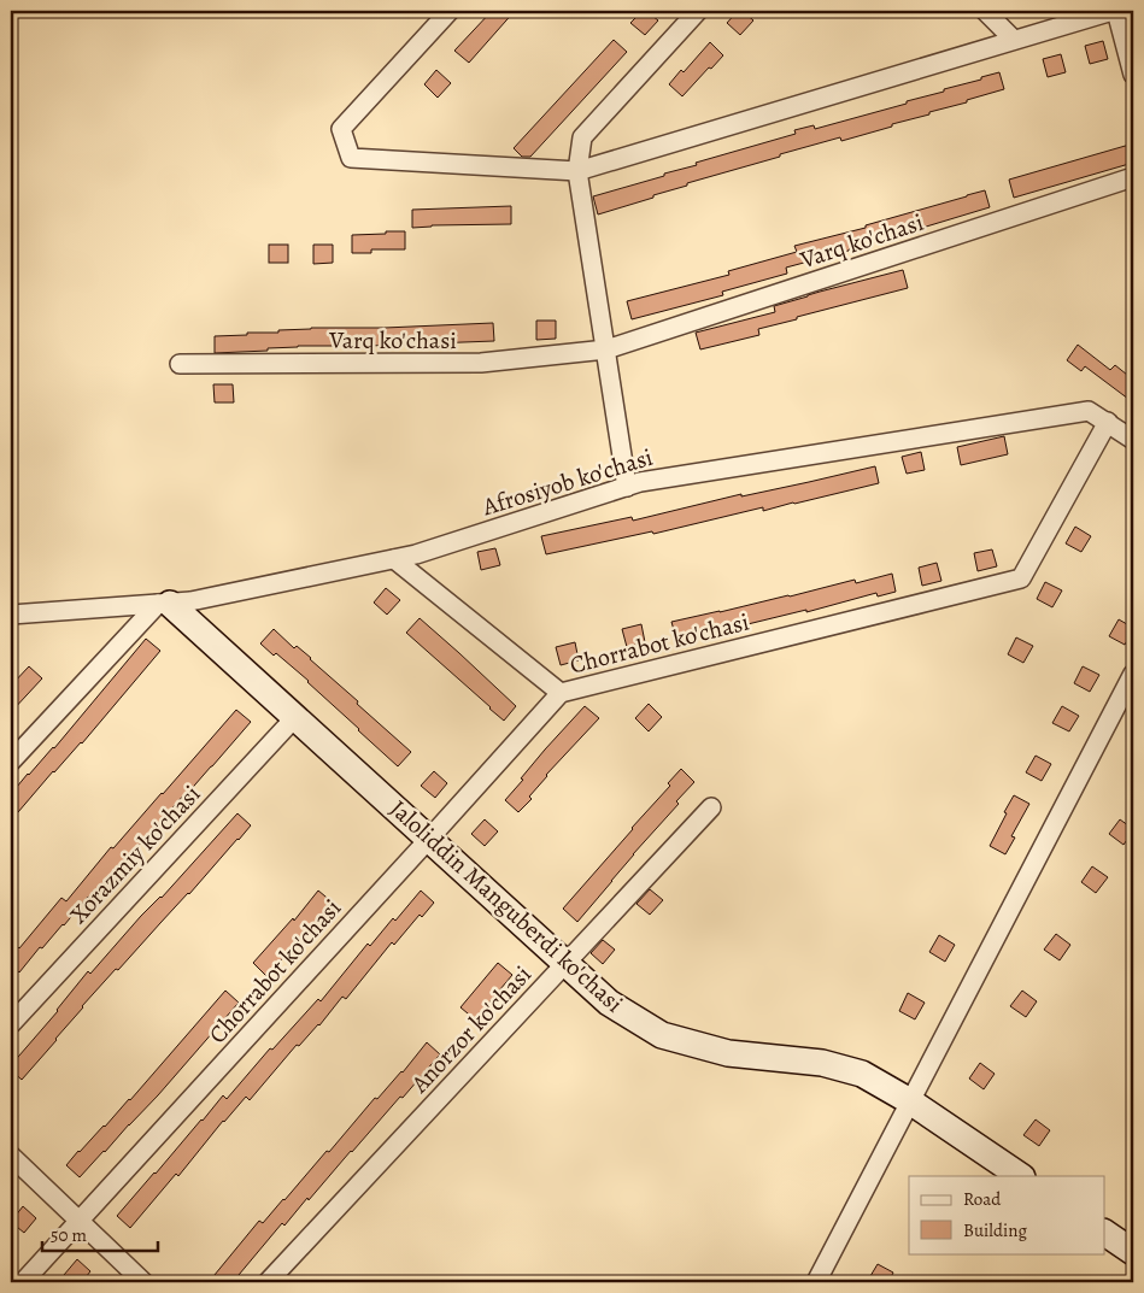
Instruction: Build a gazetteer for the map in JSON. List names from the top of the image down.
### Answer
{
  "streets": {
    "street": [
      "Varq ko'chasi",
      "Afrosiyob ko'chasi",
      "Chorrabot ko'chasi",
      "Xorazmiy ko'chasi",
      "Jaloliddin Manguberdi ko'chasi",
      "Anorzor ko'chasi"
    ]
  },
  "crossings": [
    ["Afrosiyob ko'chasi", "Chorrabot ko'chasi"],
    ["Afrosiyob ko'chasi", "Jaloliddin Manguberdi ko'chasi"],
    ["Chorrabot ko'chasi", "Jaloliddin Manguberdi ko'chasi"],
    ["Xorazmiy ko'chasi", "Jaloliddin Manguberdi ko'chasi"],
    ["Jaloliddin Manguberdi ko'chasi", "Anorzor ko'chasi"]
  ],
  "legend": ["Road", "Building"],
  "scale_bar": "50 m"
}
